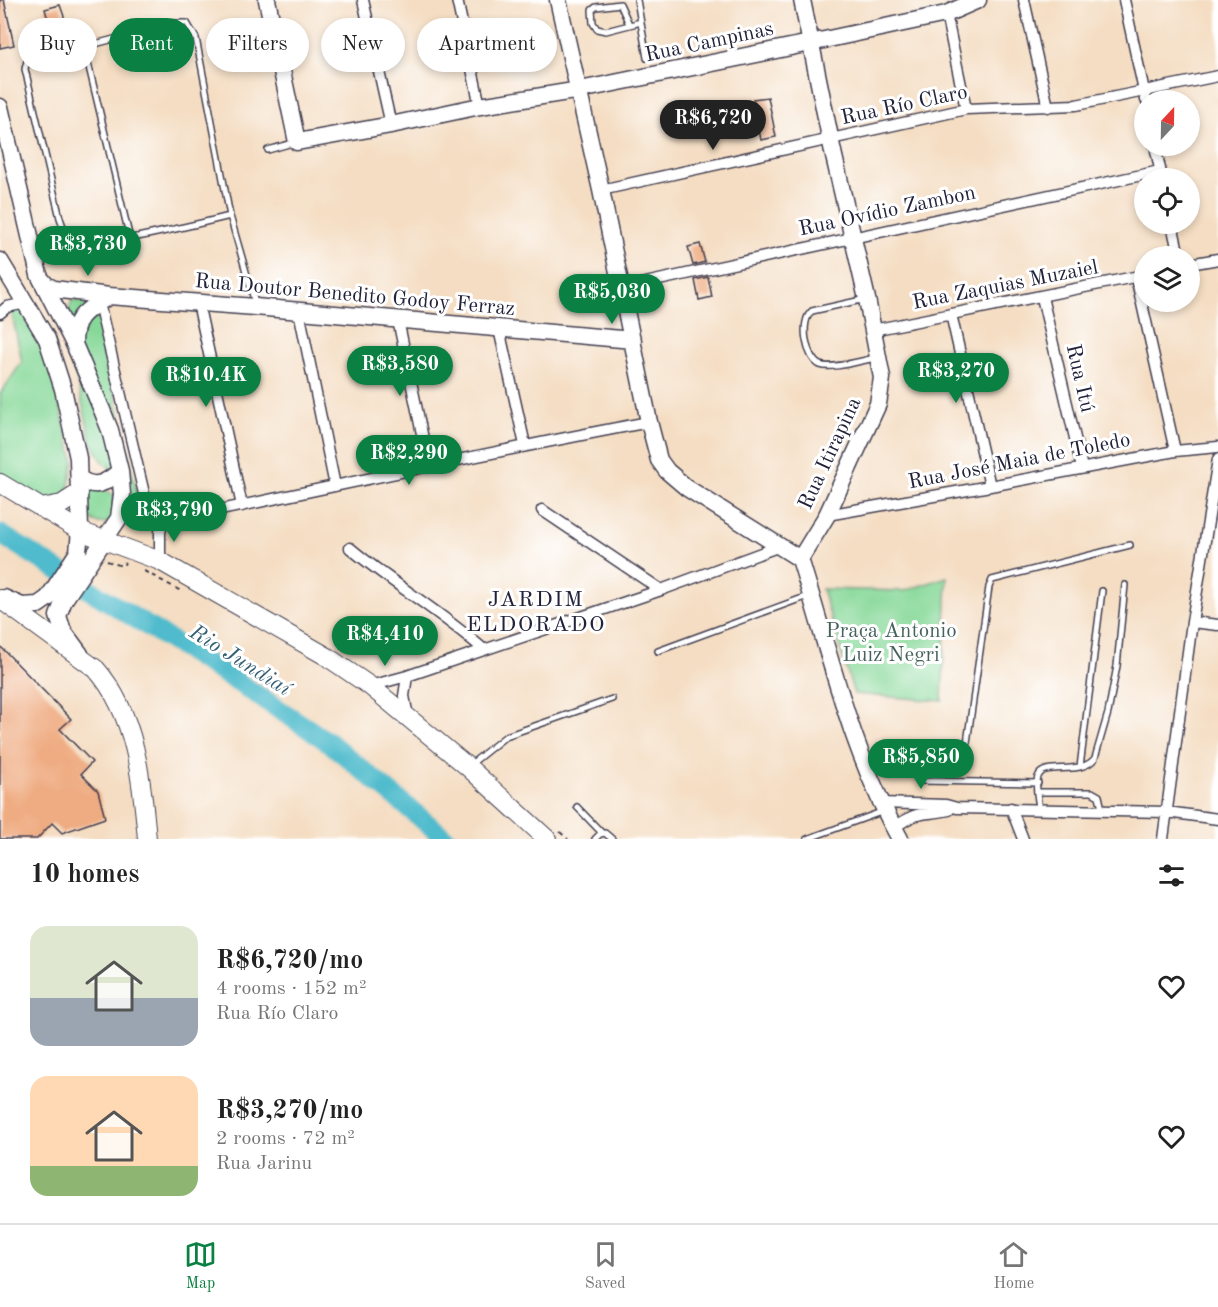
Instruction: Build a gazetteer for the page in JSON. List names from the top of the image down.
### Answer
{
  "streets": {
    "street": [
      "Rua Campinas",
      "Rua Río Claro",
      "Rua Ovídio Zambon",
      "Rua Zaquias Muzaiel",
      "Rua Doutor Benedito Godoy Ferraz",
      "Rua Itú",
      "Rua Itirapina",
      "Rua José Maia de Toledo"
    ]
  },
  "crossings": [
    ["Rua Campinas", "Rua Itirapina"],
    ["Rua Río Claro", "Rua Itirapina"],
    ["Rua Ovídio Zambon", "Rua Itirapina"],
    ["Rua Zaquias Muzaiel", "Rua Itú"],
    ["Rua Zaquias Muzaiel", "Rua Itirapina"],
    ["Rua Itú", "Rua José Maia de Toledo"],
    ["Rua Itirapina", "Rua José Maia de Toledo"]
  ],
  "districts": ["JARDIM ELDORADO"],
  "water": ["Rio Jundiaí"],
  "parks": ["Praça Antonio Luiz Negri"],
  "north": "top",
  "page": {
    "chip": [
      "Buy",
      "Rent",
      "Filters",
      "New",
      "Apartment"
    ],
    "price": [
      "R$6,720",
      "R$3,730",
      "R$5,030",
      "R$3,580",
      "R$3,270",
      "R$10.4K",
      "R$2,290",
      "R$3,790",
      "R$4,410",
      "R$5,850"
    ],
    "heading": "10 homes",
    "list": [
      {
        "name": "R$6,720/mo",
        "note": "4 rooms · 152 m² · Rua Río Claro"
      },
      {
        "name": "R$3,270/mo",
        "note": "2 rooms · 72 m² · Rua Jarinu"
      }
    ],
    "tabs": ["Map", "Saved", "Home"]
  }
}
